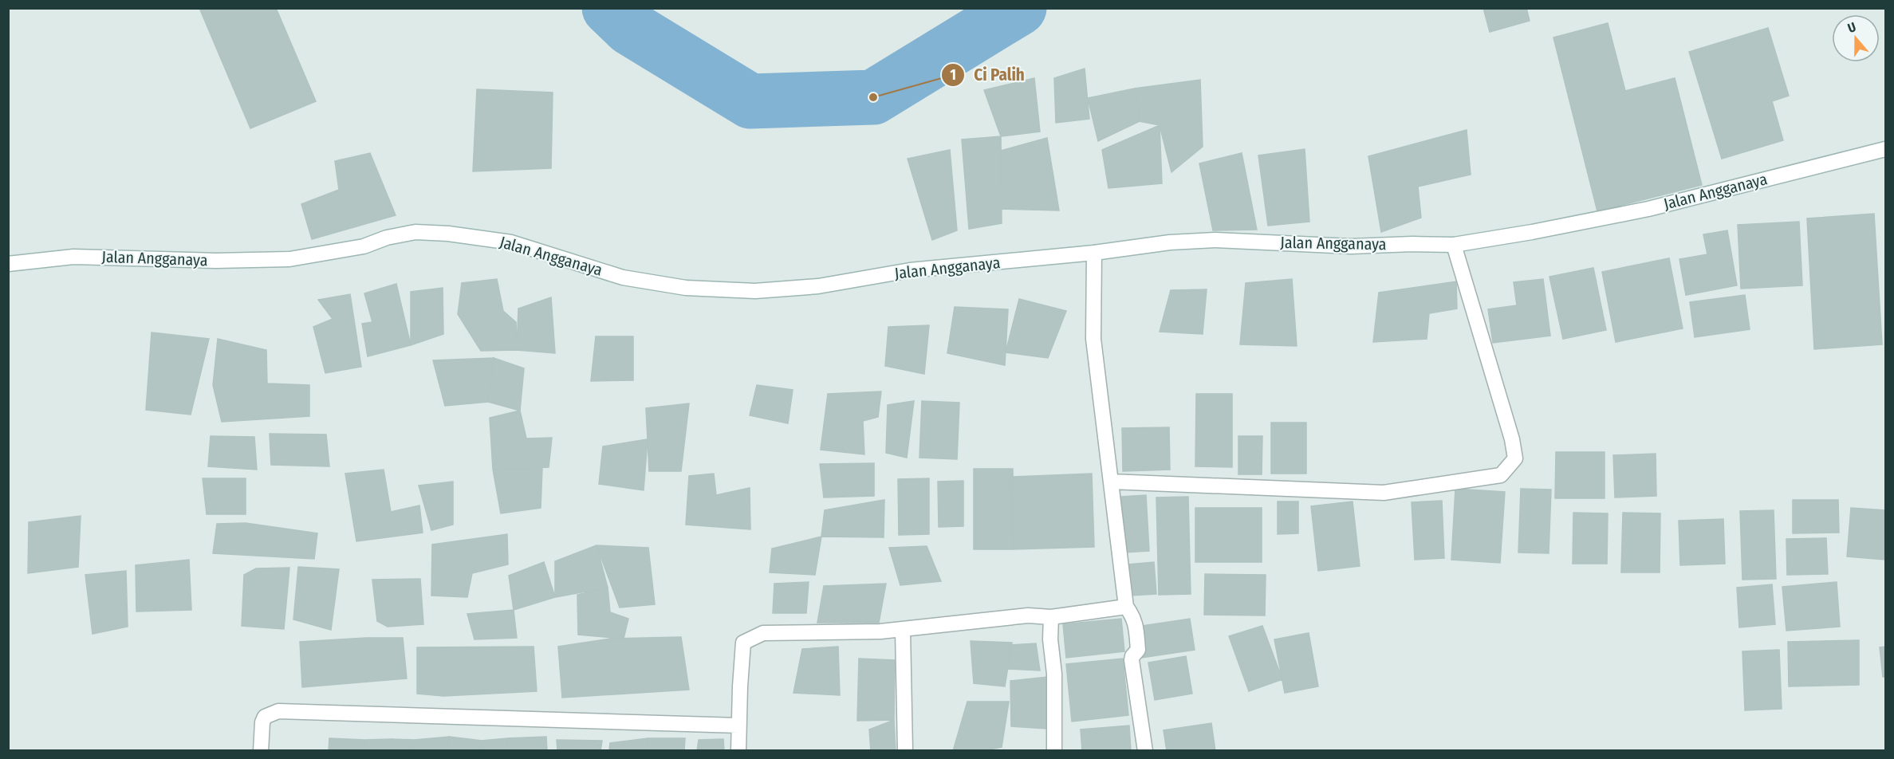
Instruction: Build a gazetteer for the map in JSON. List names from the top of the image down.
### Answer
{
  "streets": {
    "street": ["Jalan Angganaya"]
  },
  "places": ["Ci Palih"],
  "north": "top"
}
